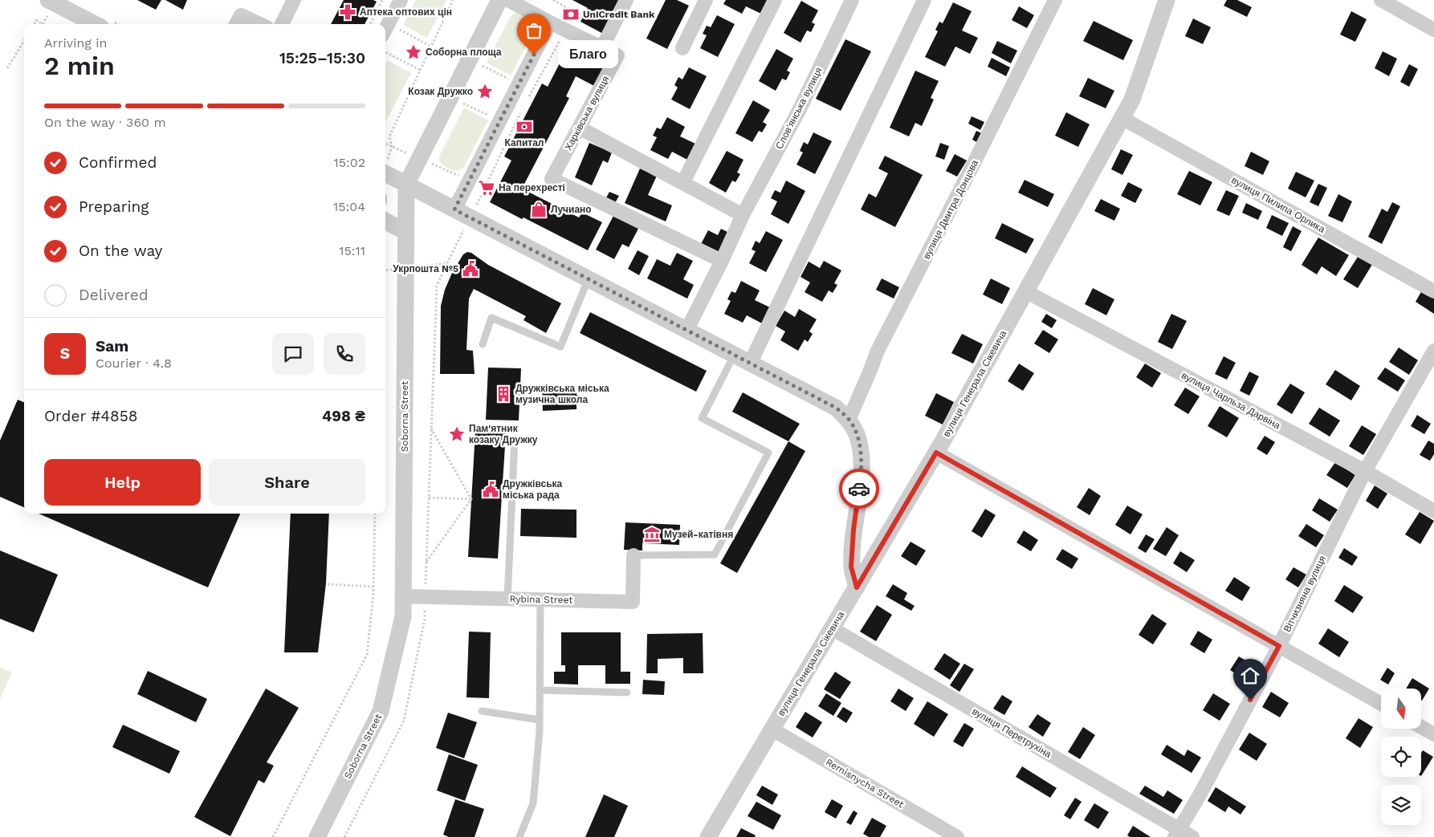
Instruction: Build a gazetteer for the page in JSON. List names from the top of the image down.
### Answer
{
  "streets": {
    "street": [
      "Слов'янська вулиця",
      "Харківська вулиця",
      "вулиця Пилипа Орлика",
      "вулиця Дмитра Донцова",
      "вулиця Генерала Сікевича",
      "вулиця Чарльза Дарвіна",
      "Soborna Street",
      "Вітчизняна вулиця",
      "Rybina Street",
      "вулиця Перетрухіна",
      "Remisnycha Street"
    ]
  },
  "crossings": [
    ["Слов'янська вулиця", "Харківська вулиця"],
    ["вулиця Пилипа Орлика", "вулиця Генерала Сікевича"],
    ["вулиця Генерала Сікевича", "вулиця Чарльза Дарвіна"],
    ["вулиця Генерала Сікевича", "вулиця Перетрухіна"],
    ["вулиця Генерала Сікевича", "Remisnycha Street"],
    ["вулиця Чарльза Дарвіна", "Вітчизняна вулиця"],
    ["Soborna Street", "Rybina Street"],
    ["Вітчизняна вулиця", "вулиця Перетрухіна"]
  ],
  "places": {
    "pharmacy": ["Аптека оптових цін"],
    "bank": ["UniCredit Bank", "Капитал"],
    "place": ["Соборна площа", "Козак Дружко", "Пам'ятник козаку Дружку"],
    "other": ["Благо"],
    "supermarket": ["На перехресті"],
    "shop": ["Лучиано"],
    "public building": ["Укрпошта №5", "Дружківська міська рада"],
    "building": ["Дружківська міська музична школа"],
    "museum": ["Музей-катівня"]
  },
  "north": "bottom",
  "page": {
    "heading": ["2 min", "Arriving in", "15:25–15:30"],
    "panel": [
      "Sam",
      "Courier · 4.8",
      "Order #4858",
      "498 ₴"
    ],
    "bubble": "Благо",
    "bar": "On the way · 360 m",
    "list": [
      ["Confirmed", "15:02"],
      ["Preparing", "15:04"],
      ["On the way", "15:11"],
      "Delivered"
    ],
    "round": "S",
    "buttons": ["Help", "Share"]
  }
}
